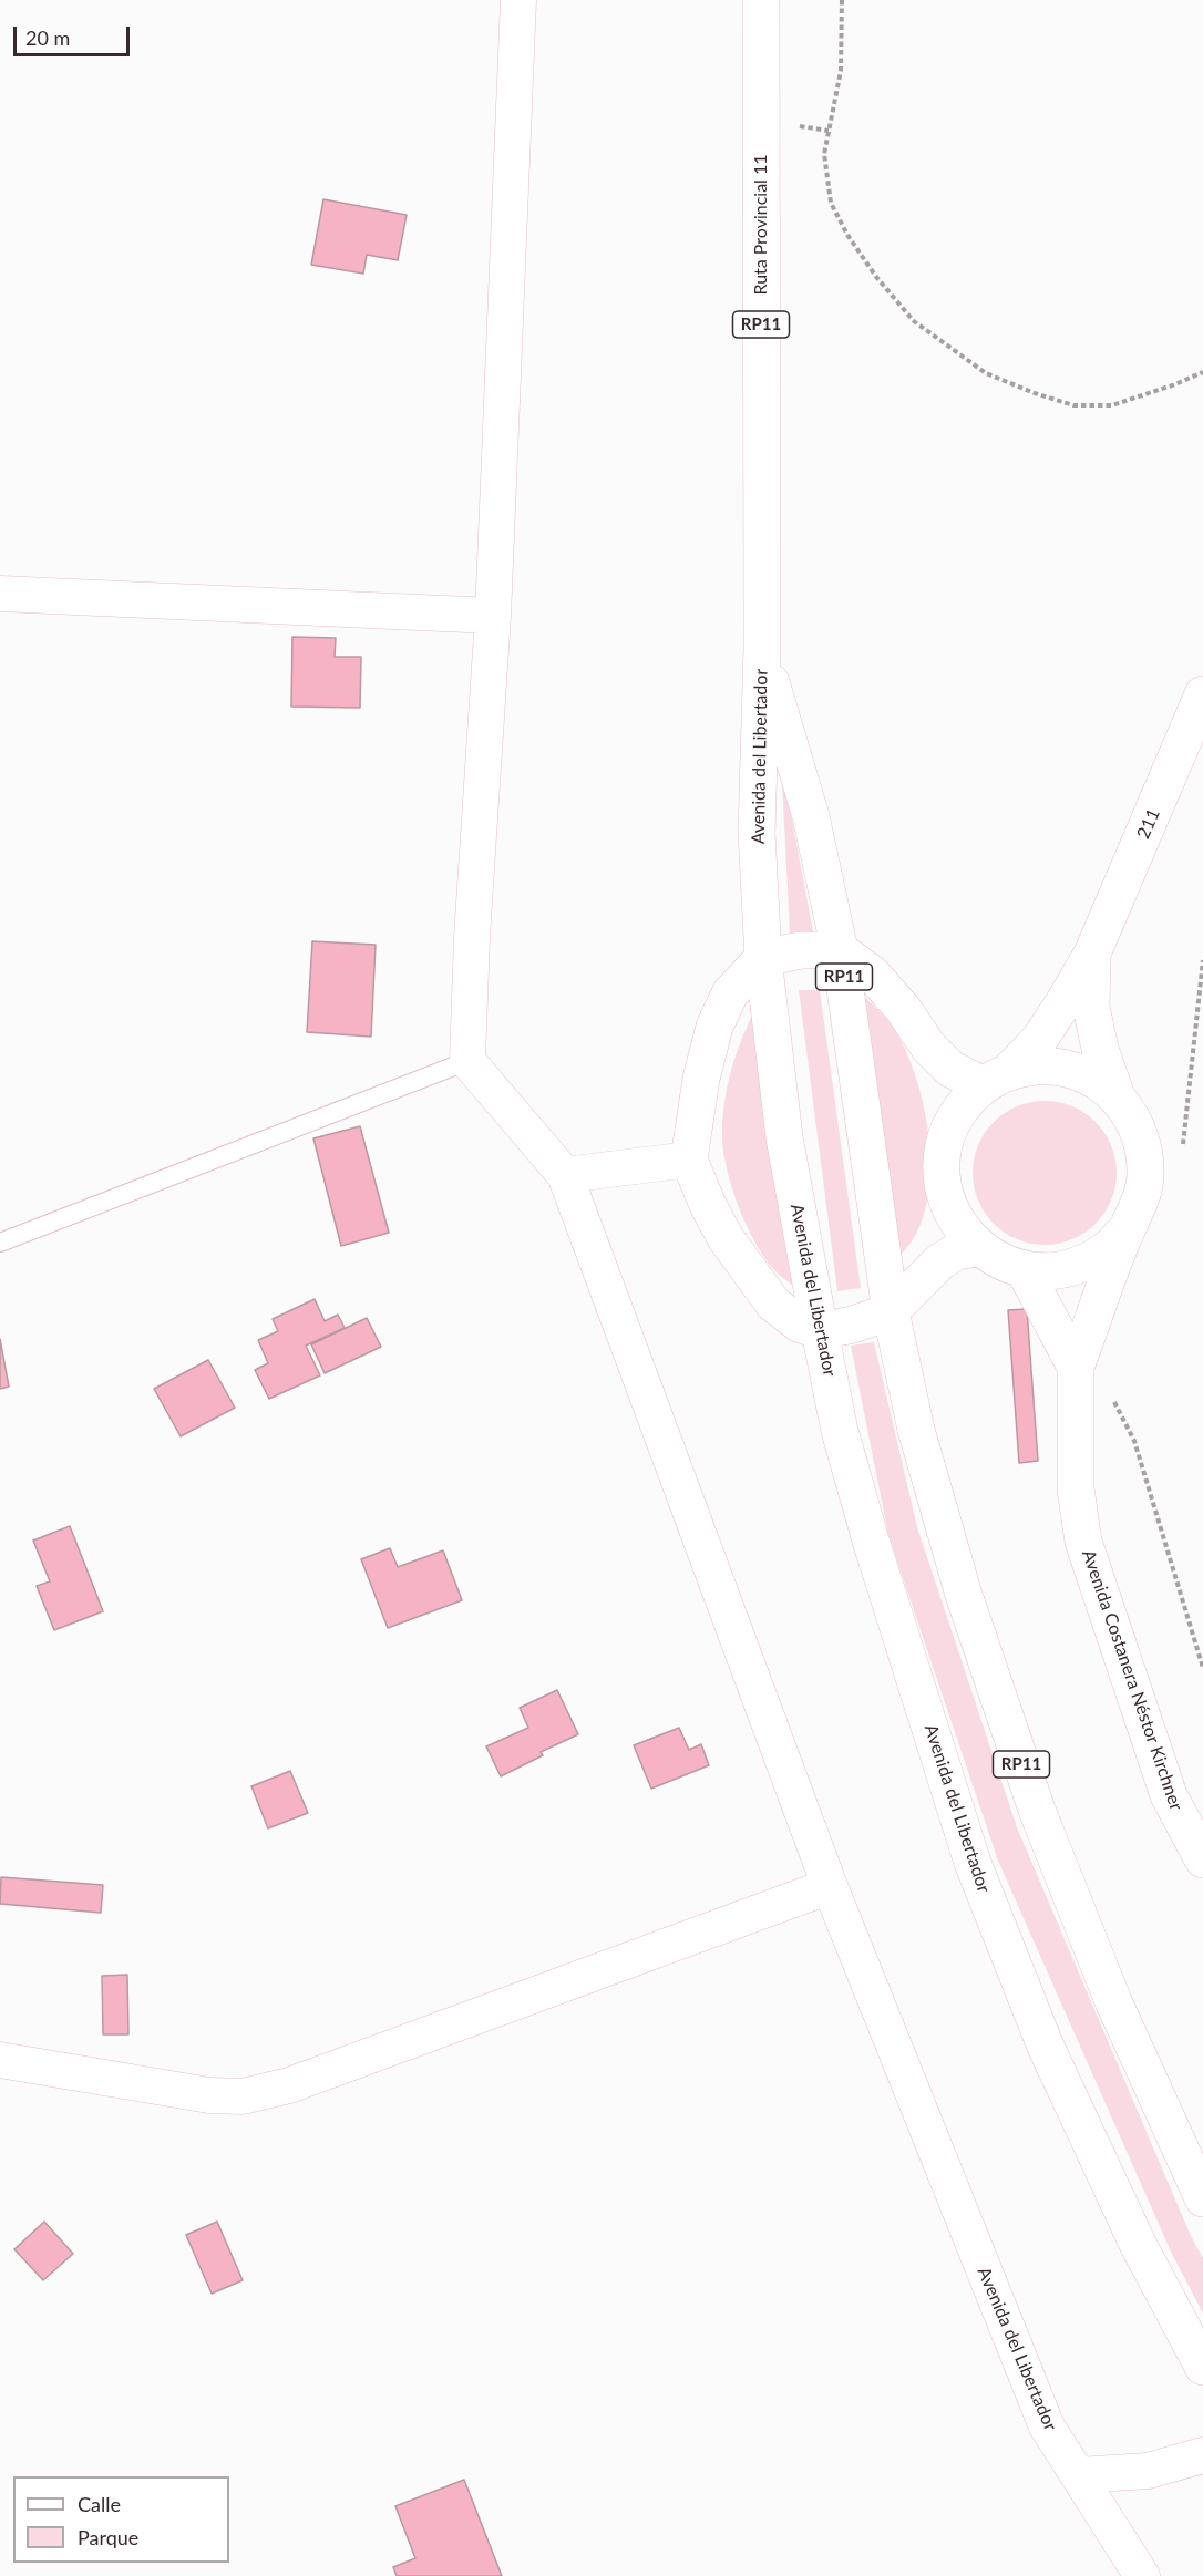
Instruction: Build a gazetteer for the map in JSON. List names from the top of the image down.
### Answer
{
  "streets": {
    "main road": [
      "Ruta Provincial 11",
      "RP11",
      "Avenida del Libertador",
      "211",
      "Avenida Costanera Néstor Kirchner"
    ]
  },
  "crossings": [
    ["Ruta Provincial 11", "Avenida del Libertador"],
    ["211", "Avenida Costanera Néstor Kirchner"]
  ],
  "legend": ["Calle", "Parque"],
  "scale_bar": "20 m"
}
